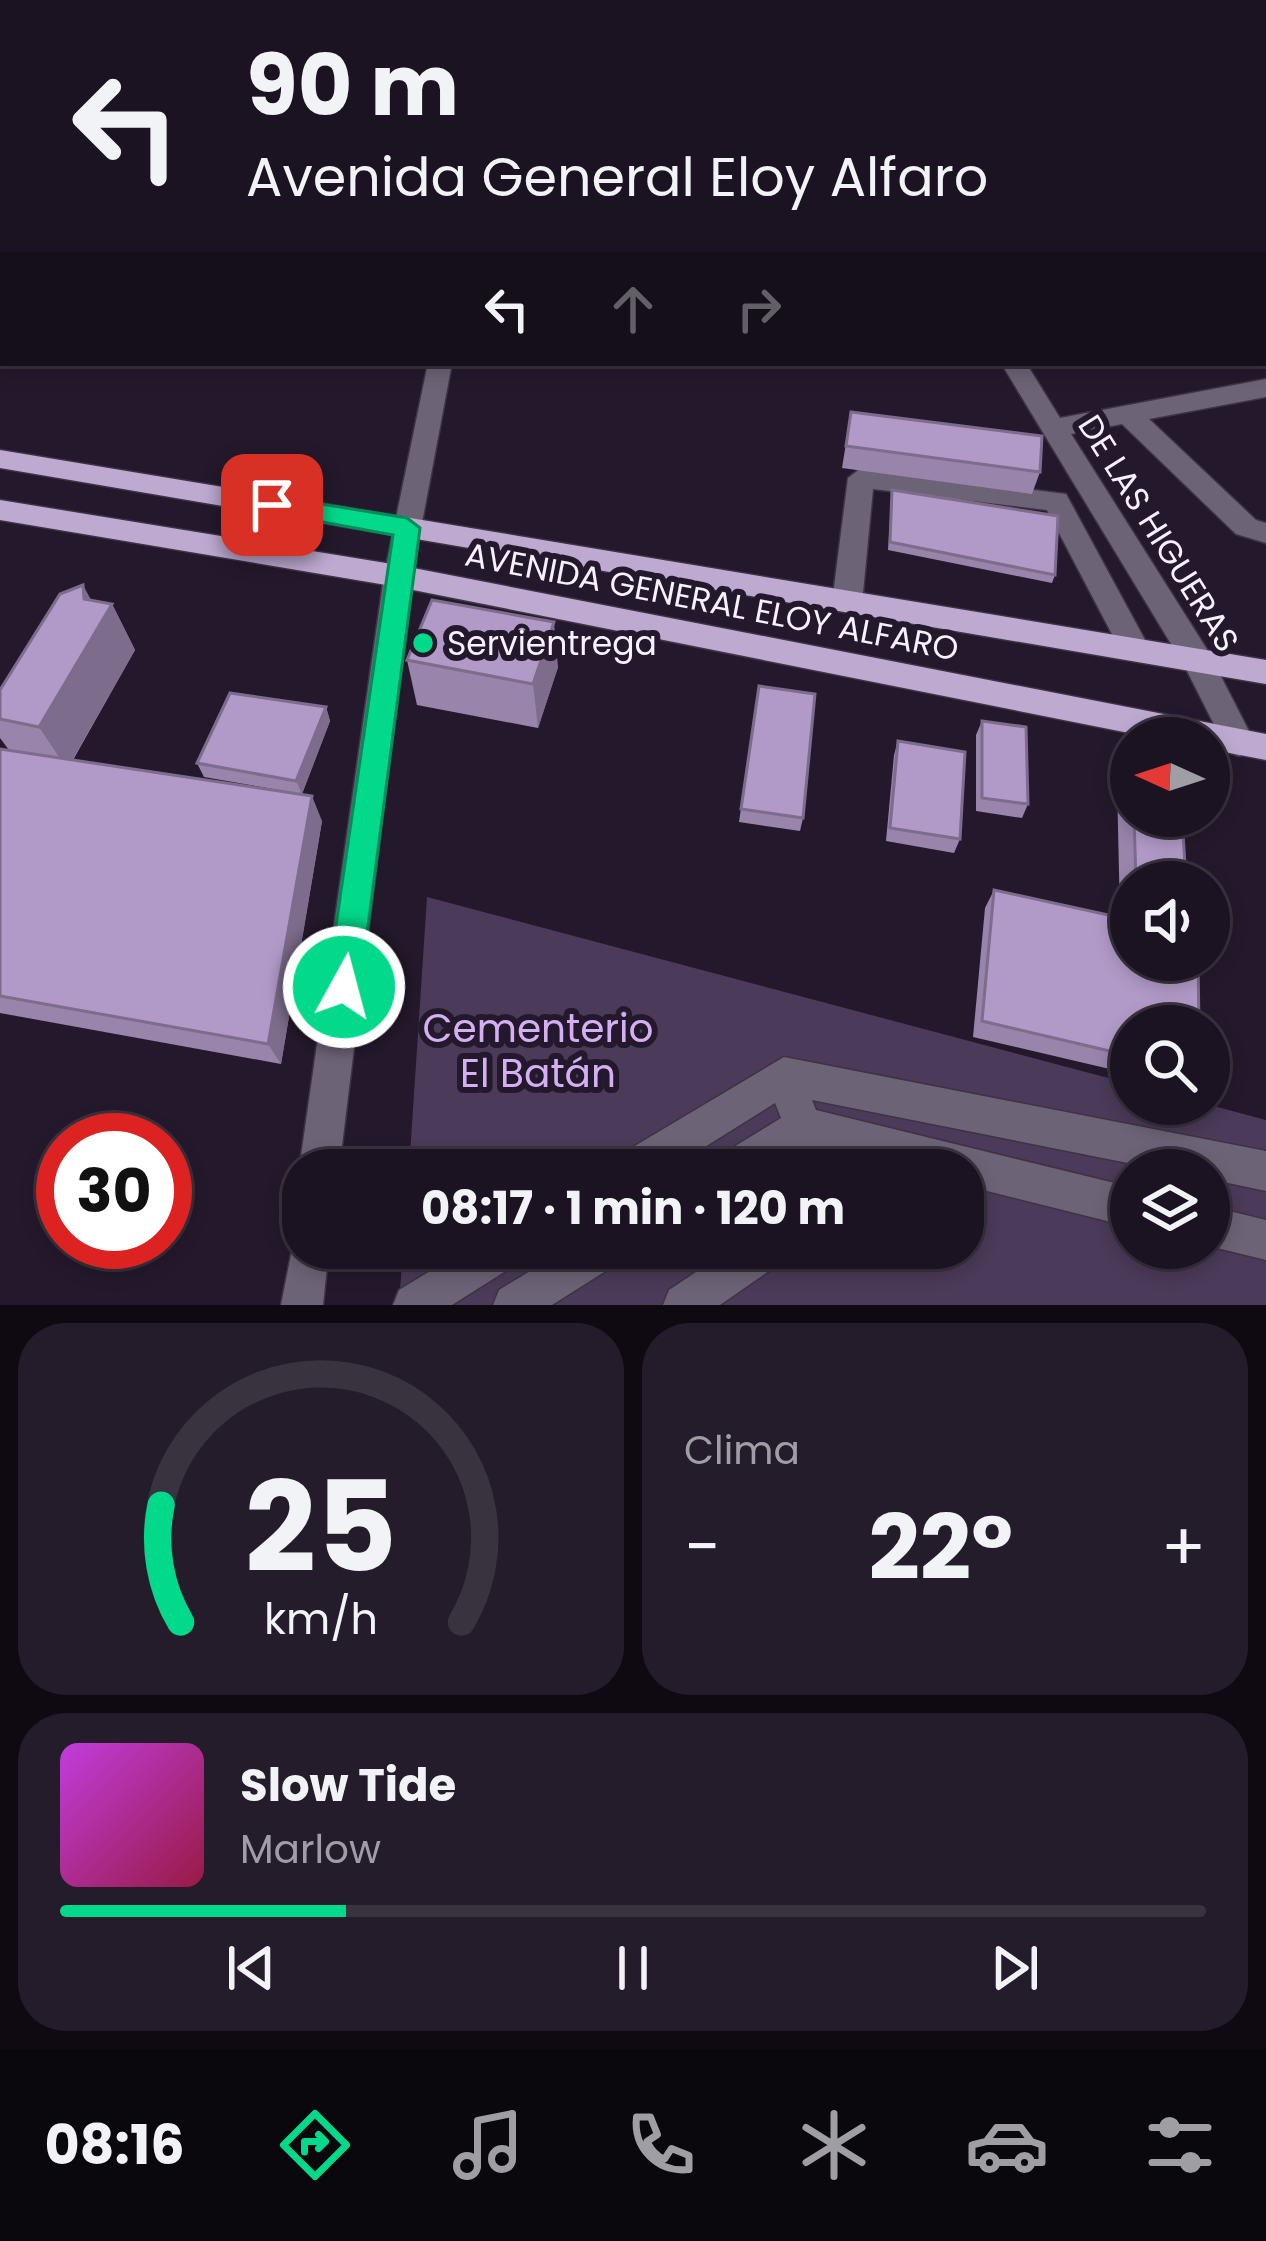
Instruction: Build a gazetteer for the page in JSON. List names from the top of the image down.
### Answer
{
  "streets": {
    "main road": ["AVENIDA GENERAL ELOY ALFARO"],
    "street": ["DE LAS HIGUERAS"]
  },
  "crossings": [
    ["DE LAS HIGUERAS", "AVENIDA GENERAL ELOY ALFARO"]
  ],
  "parks": ["Cementerio El Batán"],
  "places": ["Servientrega"],
  "north": "left",
  "page": {
    "turn": ["90 m", "Avenida General Eloy Alfaro"],
    "limit": "30",
    "trip": "08:17 · 1 min · 120 m",
    "tile": "Clima",
    "heat": ["−", "22°", "+"],
    "song": ["Slow Tide", "Marlow"],
    "tabs": "08:16",
    "gauge": ["25", "km/h"]
  }
}
